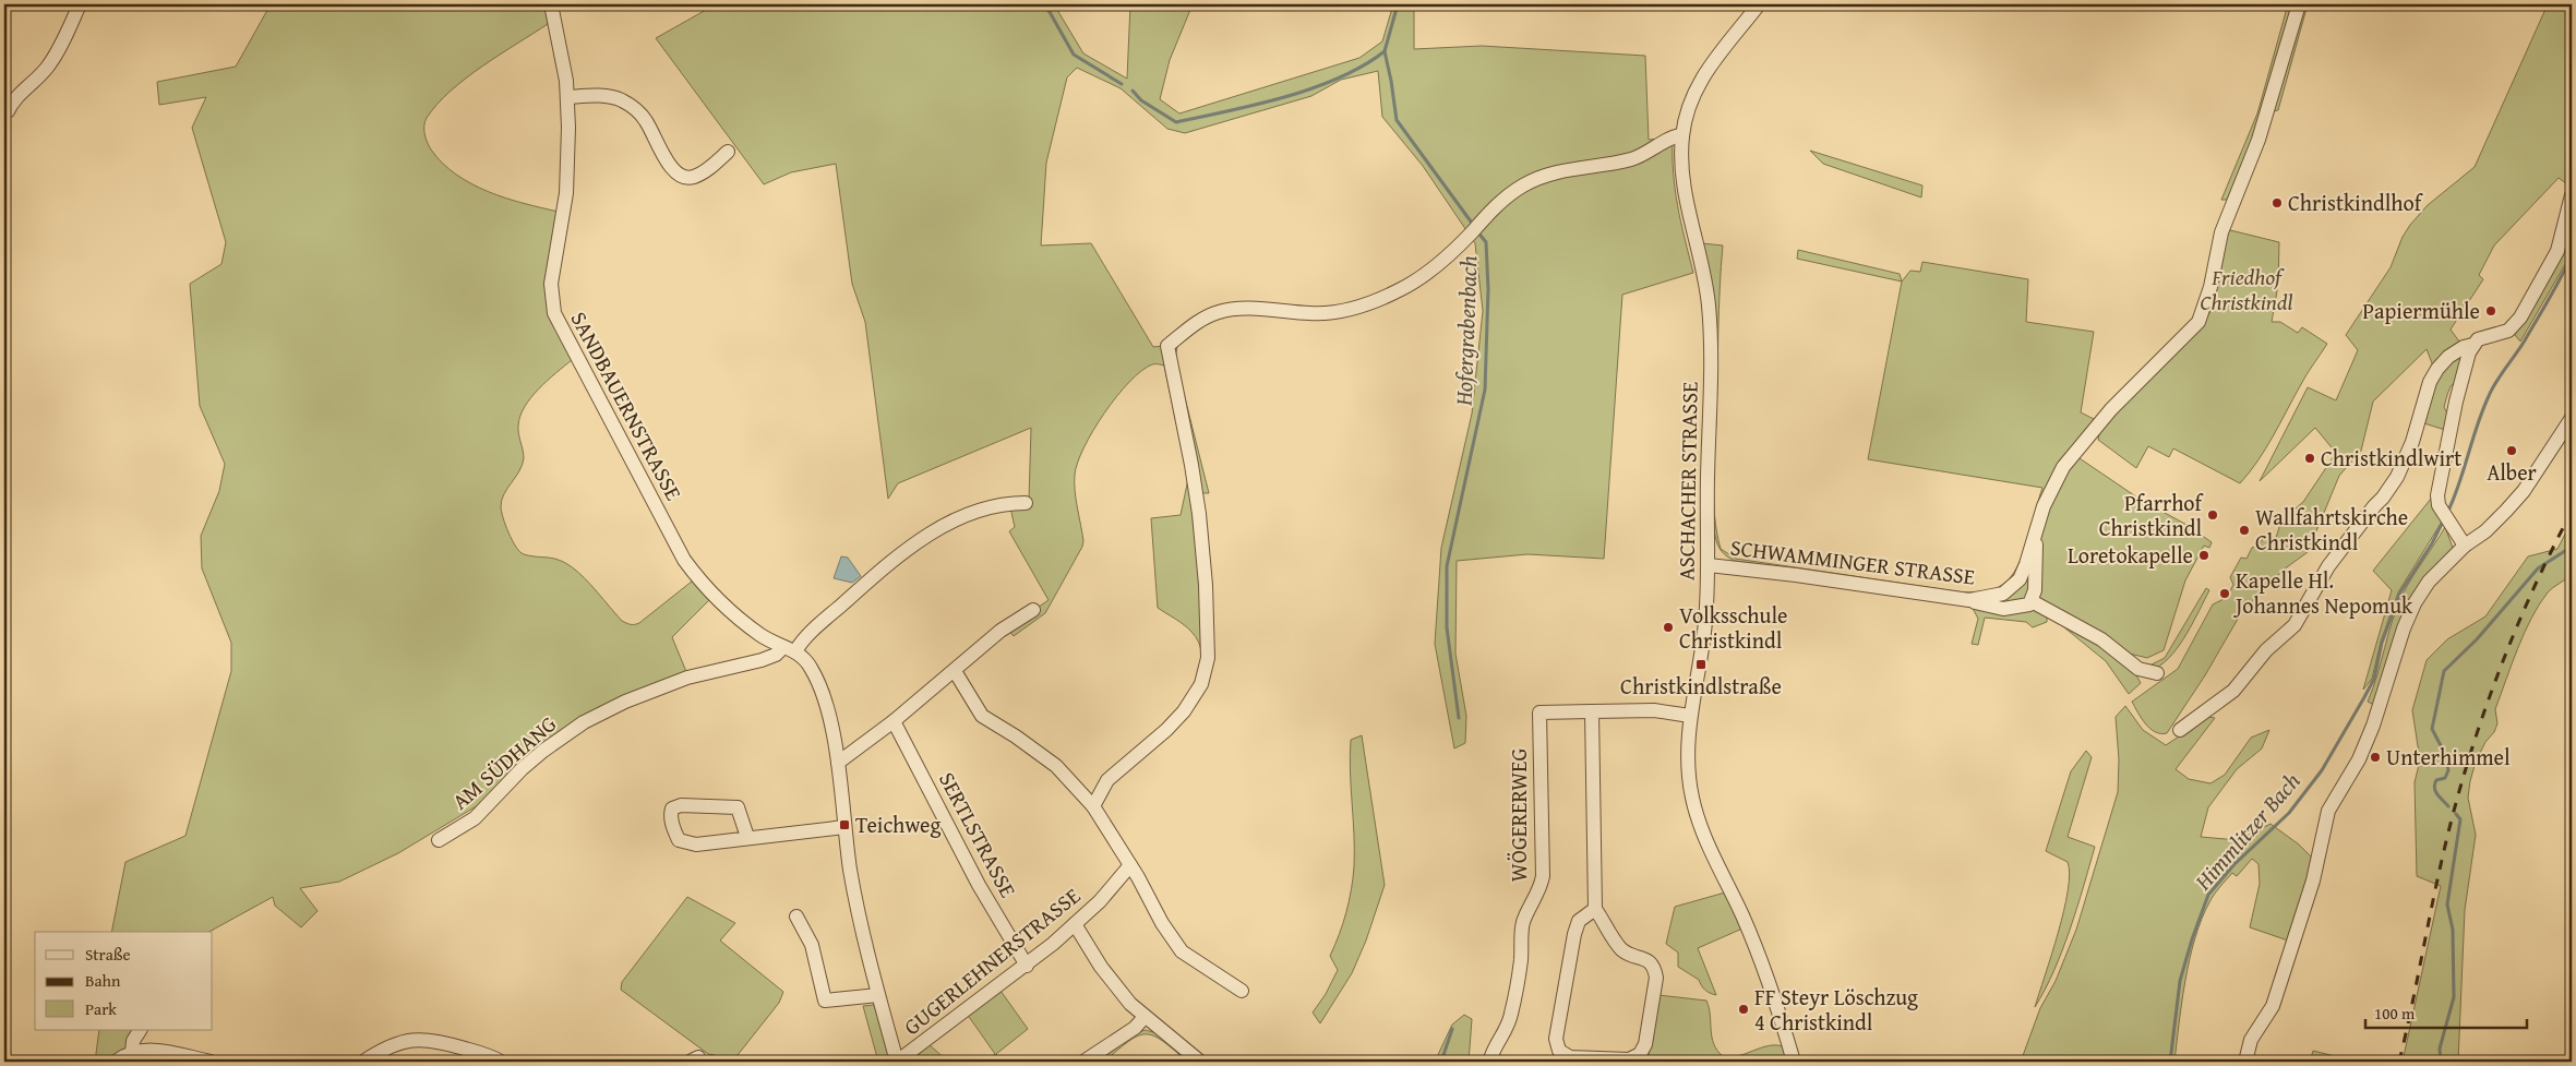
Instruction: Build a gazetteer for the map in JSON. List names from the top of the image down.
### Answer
{
  "streets": {
    "street": [
      "SANDBAUERNSTRASSE",
      "ASCHACHER STRASSE",
      "SCHWAMMINGER STRASSE",
      "AM SÜDHANG",
      "WÖGERERWEG",
      "SERTLSTRASSE",
      "GUGERLEHNERSTRASSE"
    ]
  },
  "crossings": [
    ["SANDBAUERNSTRASSE", "AM SÜDHANG"],
    ["SANDBAUERNSTRASSE", "GUGERLEHNERSTRASSE"],
    ["ASCHACHER STRASSE", "SCHWAMMINGER STRASSE"],
    ["ASCHACHER STRASSE", "WÖGERERWEG"],
    ["SERTLSTRASSE", "GUGERLEHNERSTRASSE"]
  ],
  "water": ["Hofergrabenbach", "Himmlitzer Bach"],
  "parks": ["Friedhof Christkindl"],
  "places": {
    "other": [
      "Christkindlhof",
      "Papiermühle",
      "Alber",
      "Christkindlwirt",
      "Pfarrhof Christkindl",
      "Wallfahrtskirche Christkindl",
      "Loretokapelle",
      "Kapelle Hl. Johannes Nepomuk",
      "Volksschule Christkindl",
      "Unterhimmel",
      "FF Steyr Löschzug 4 Christkindl"
    ],
    "transit": ["Christkindlstraße", "Teichweg"]
  },
  "legend": ["Straße", "Bahn", "Park"],
  "scale_bar": "100 m"
}
